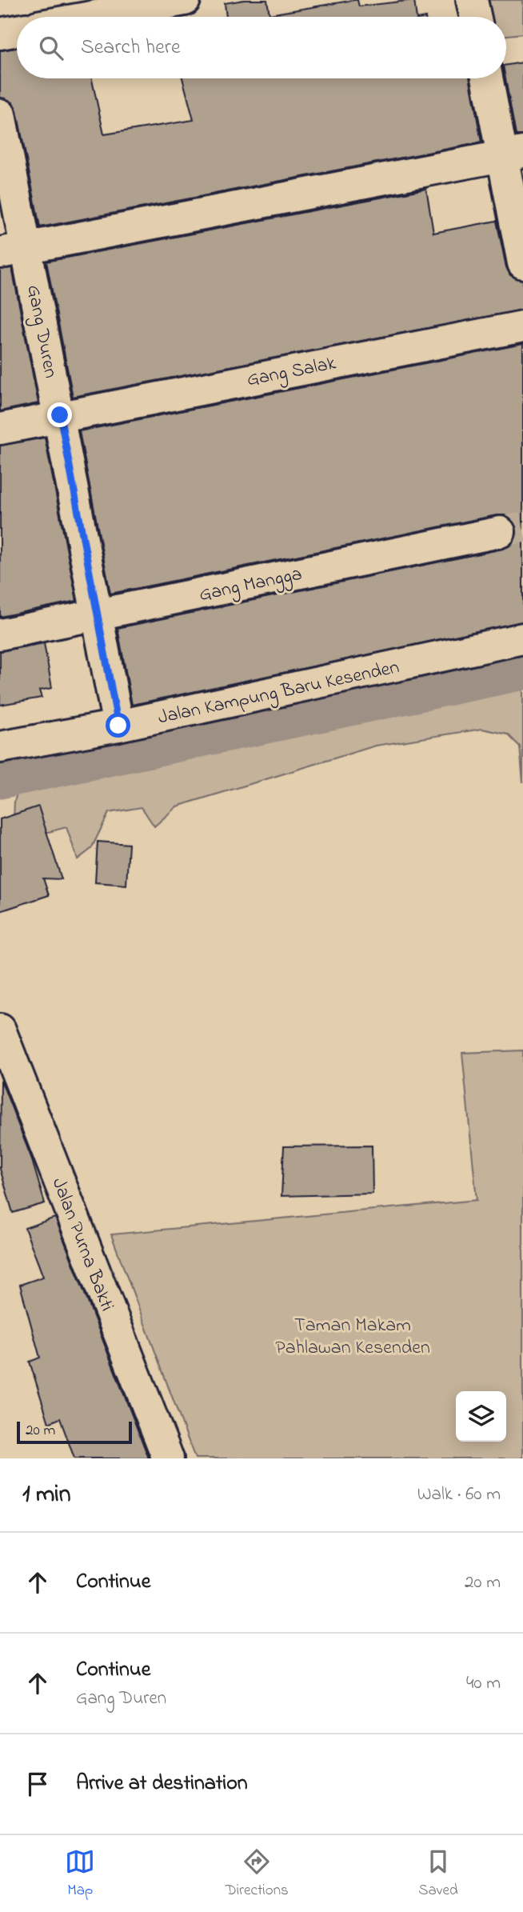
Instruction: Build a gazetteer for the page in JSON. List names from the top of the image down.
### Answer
{
  "streets": {
    "street": [
      "Gang Duren",
      "Gang Salak",
      "Gang Mangga",
      "Jalan Kampung Baru Kesenden",
      "Jalan Purna Bakti"
    ]
  },
  "crossings": [
    ["Gang Duren", "Gang Salak"],
    ["Gang Duren", "Gang Mangga"],
    ["Gang Duren", "Jalan Kampung Baru Kesenden"]
  ],
  "parks": ["Taman Makam Pahlawan Kesenden"],
  "scale_bar": "20 m",
  "page": {
    "search": "Search here",
    "scale": "20 m",
    "heading": ["1 min", "Walk · 60 m"],
    "list": [
      ["Continue", "20 m"],
      ["Continue", "Gang Duren", "40 m"],
      "Arrive at destination"
    ],
    "nav": ["Map", "Directions", "Saved"]
  }
}
